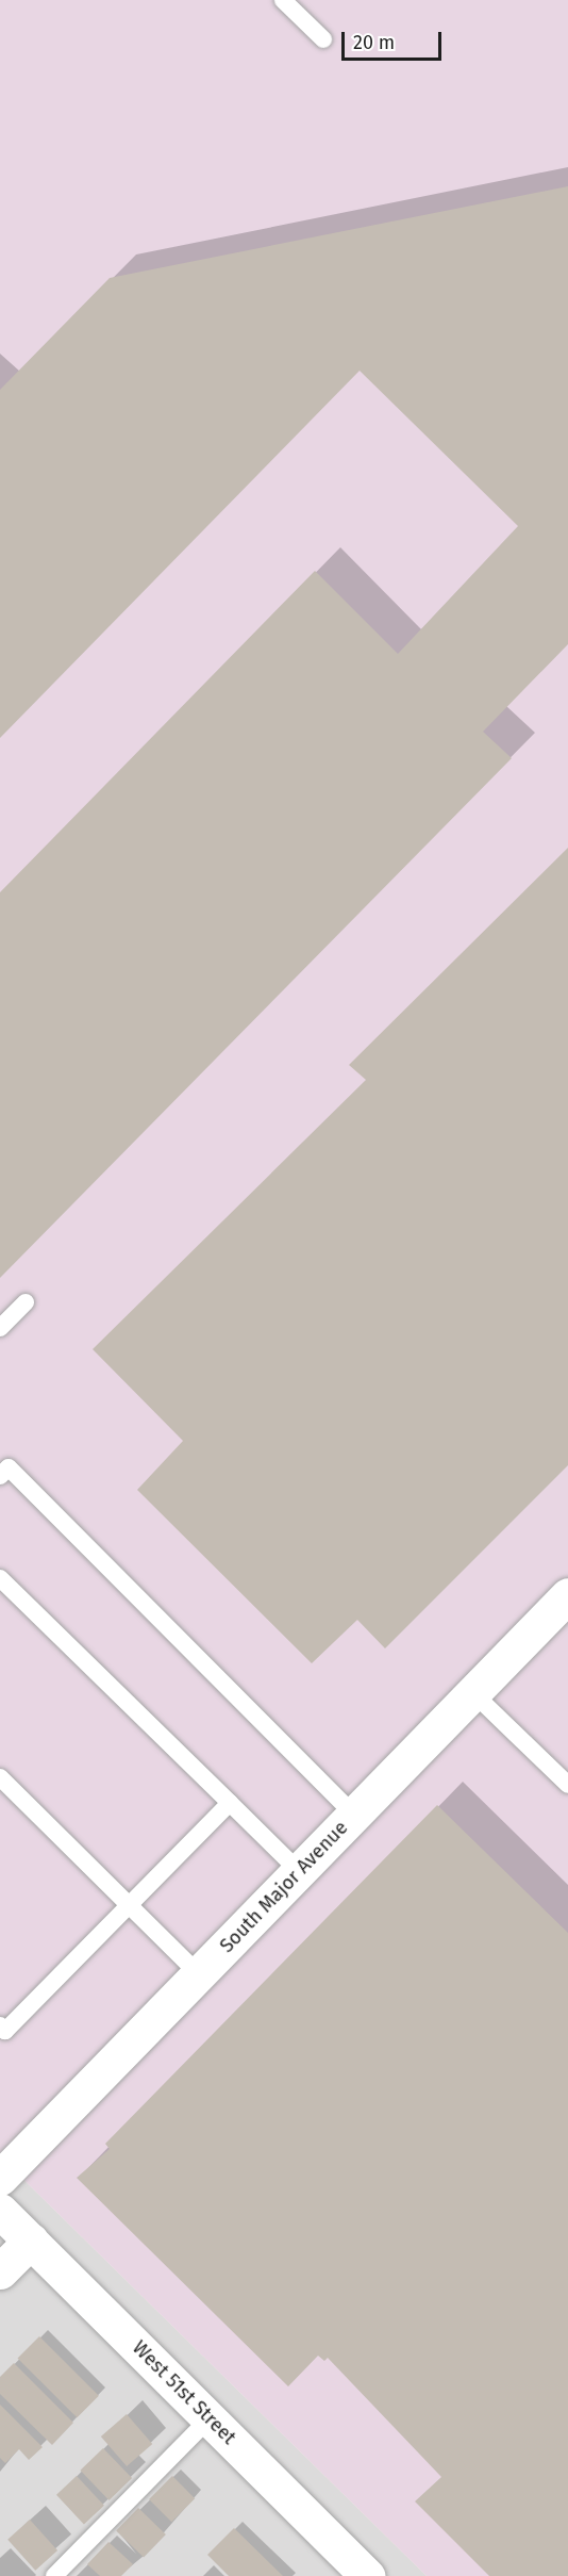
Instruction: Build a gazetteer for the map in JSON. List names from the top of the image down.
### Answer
{
  "streets": {
    "street": ["South Major Avenue", "West 51st Street"]
  },
  "scale_bar": "20 m"
}
